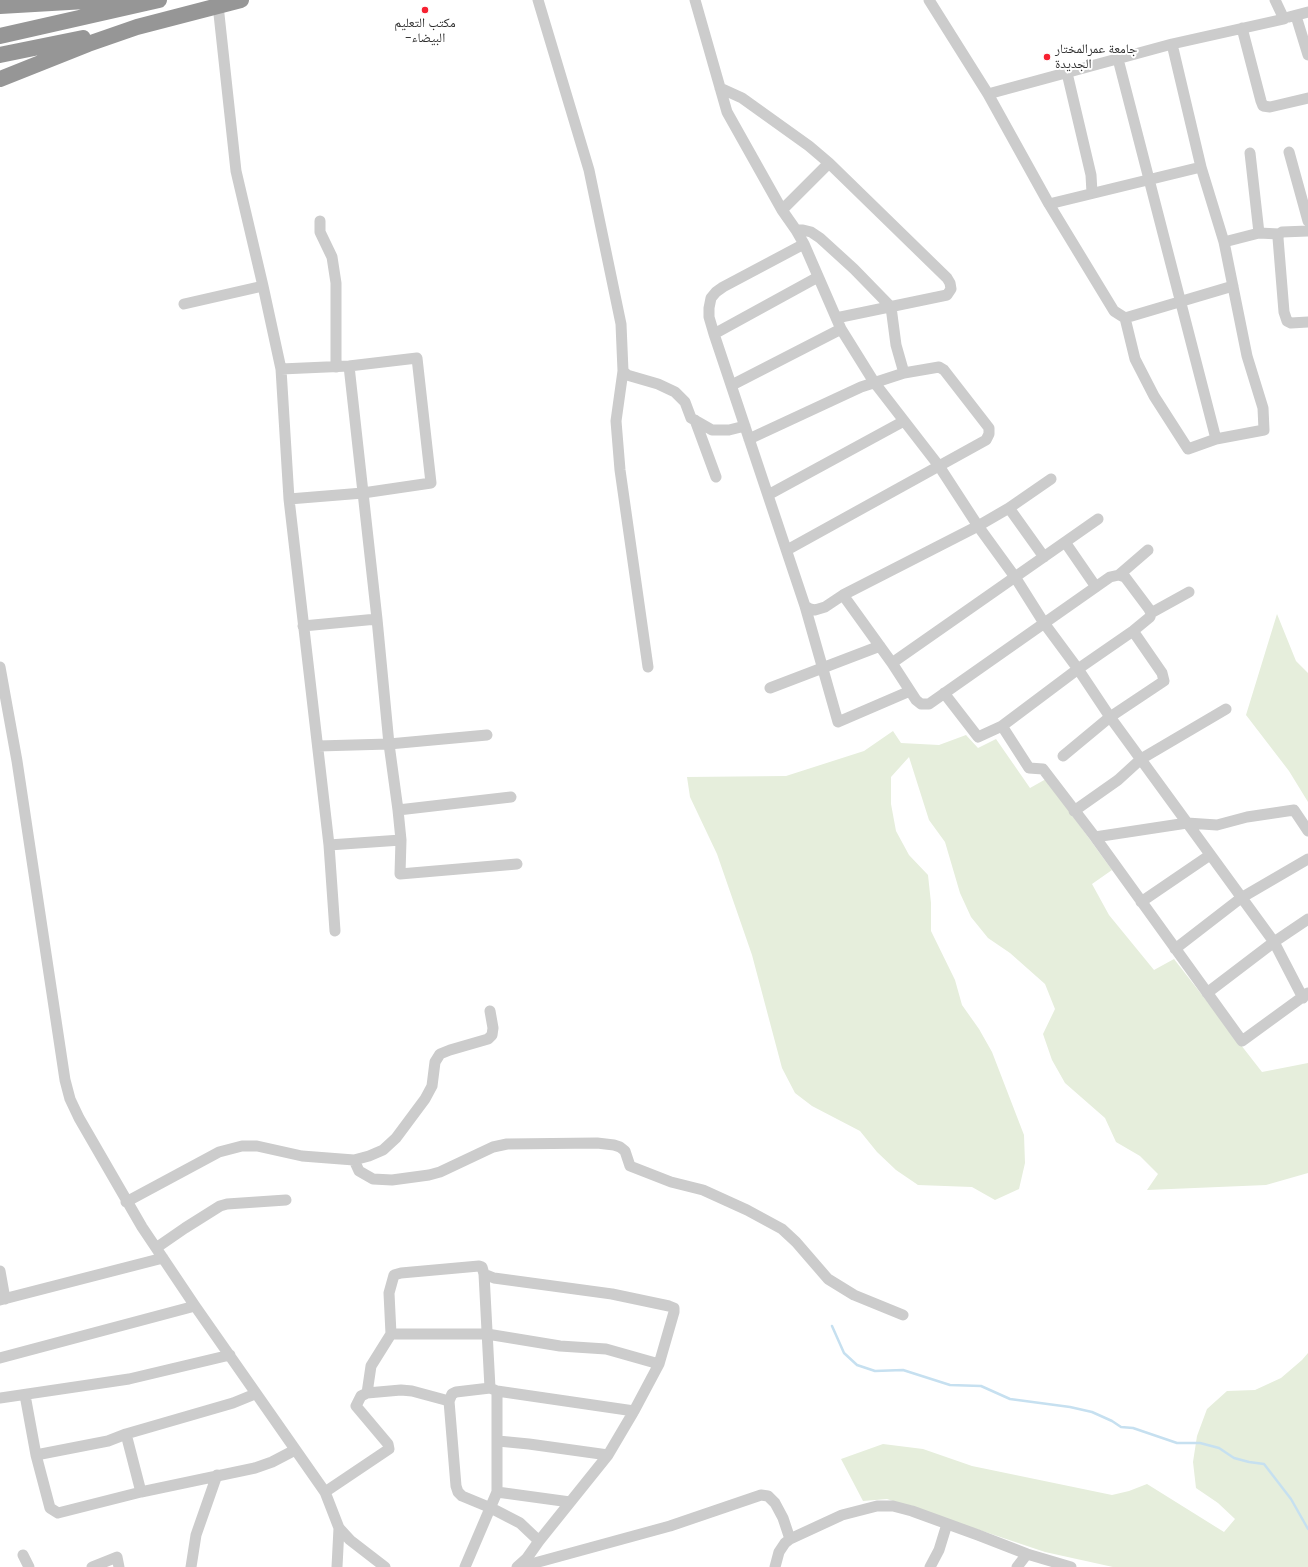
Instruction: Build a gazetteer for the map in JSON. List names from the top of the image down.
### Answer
{
  "places": ["مكتب التعليم -البيضاء", "جامعة عمرالمختار الجديدة"]
}
